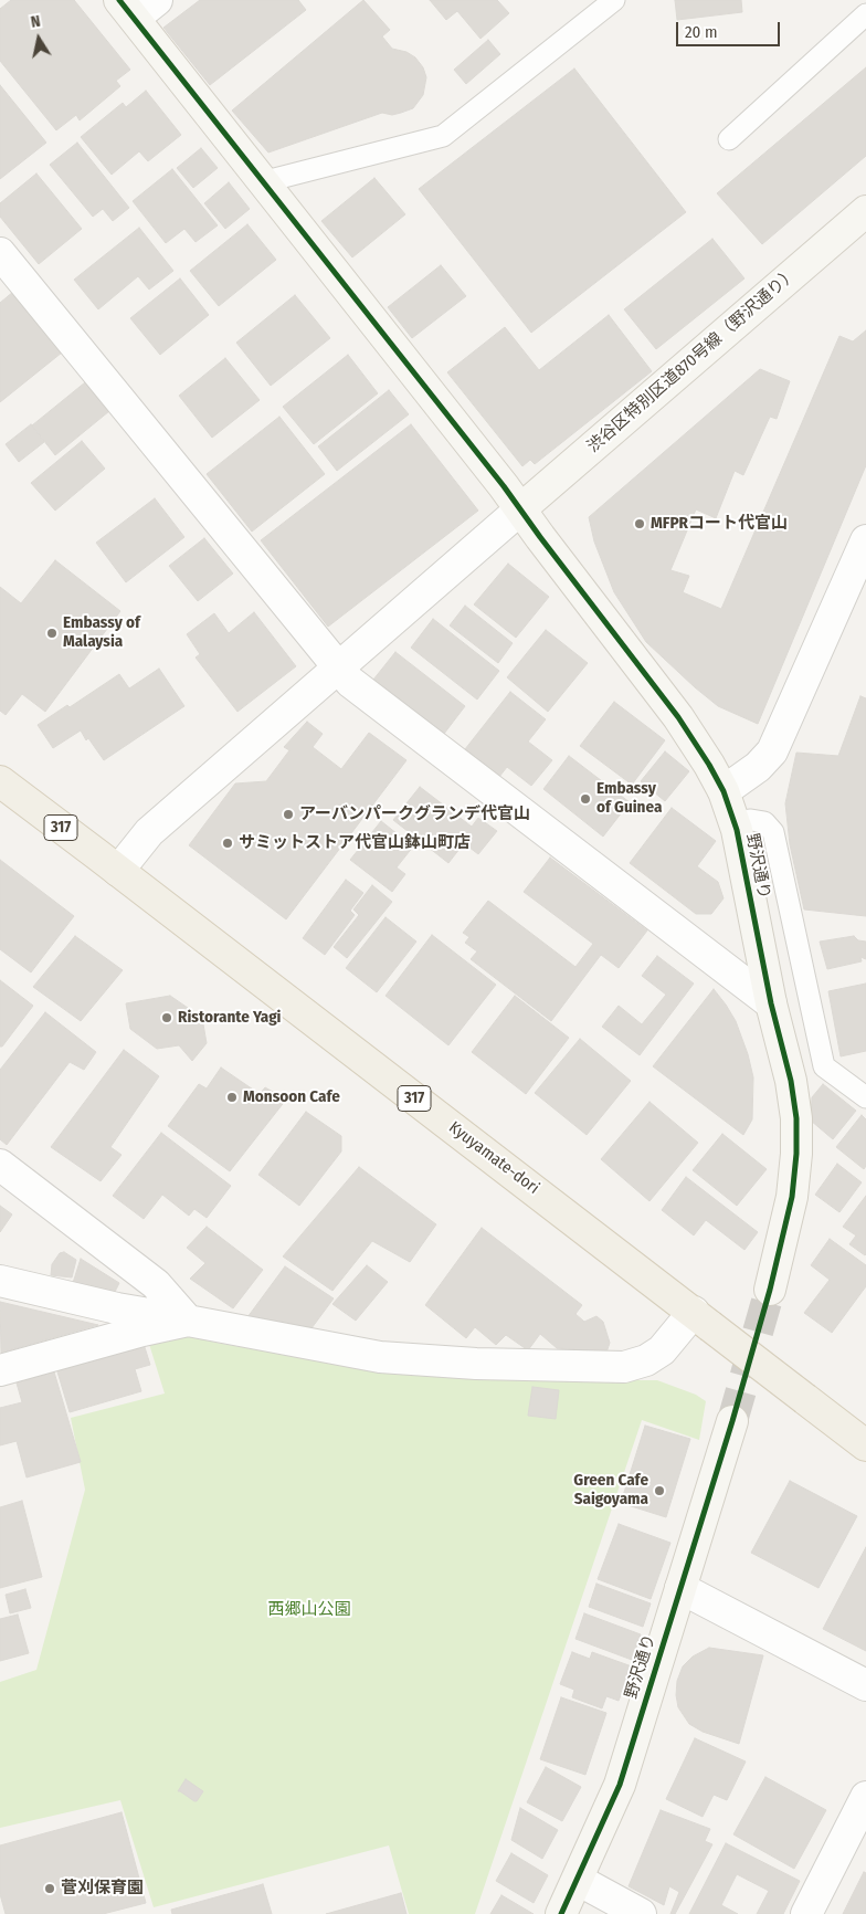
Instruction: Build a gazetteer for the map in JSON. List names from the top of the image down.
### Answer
{
  "streets": {
    "main road": ["317", "Kyuyamate-dori"],
    "street": ["渋谷区特別区道870号線（野沢通り）", "野沢通り"]
  },
  "crossings": [
    ["渋谷区特別区道870号線（野沢通り）", "野沢通り"],
    ["317", "Kyuyamate-dori"]
  ],
  "parks": ["西郷山公園"],
  "places": [
    "MFPRコート代官山",
    "Embassy of Malaysia",
    "Embassy of Guinea",
    "アーバンパークグランデ代官山",
    "サミットストア代官山鉢山町店",
    "Ristorante Yagi",
    "Monsoon Cafe",
    "Green Cafe Saigoyama",
    "菅刈保育園"
  ],
  "scale_bar": "20 m",
  "north": "top"
}
